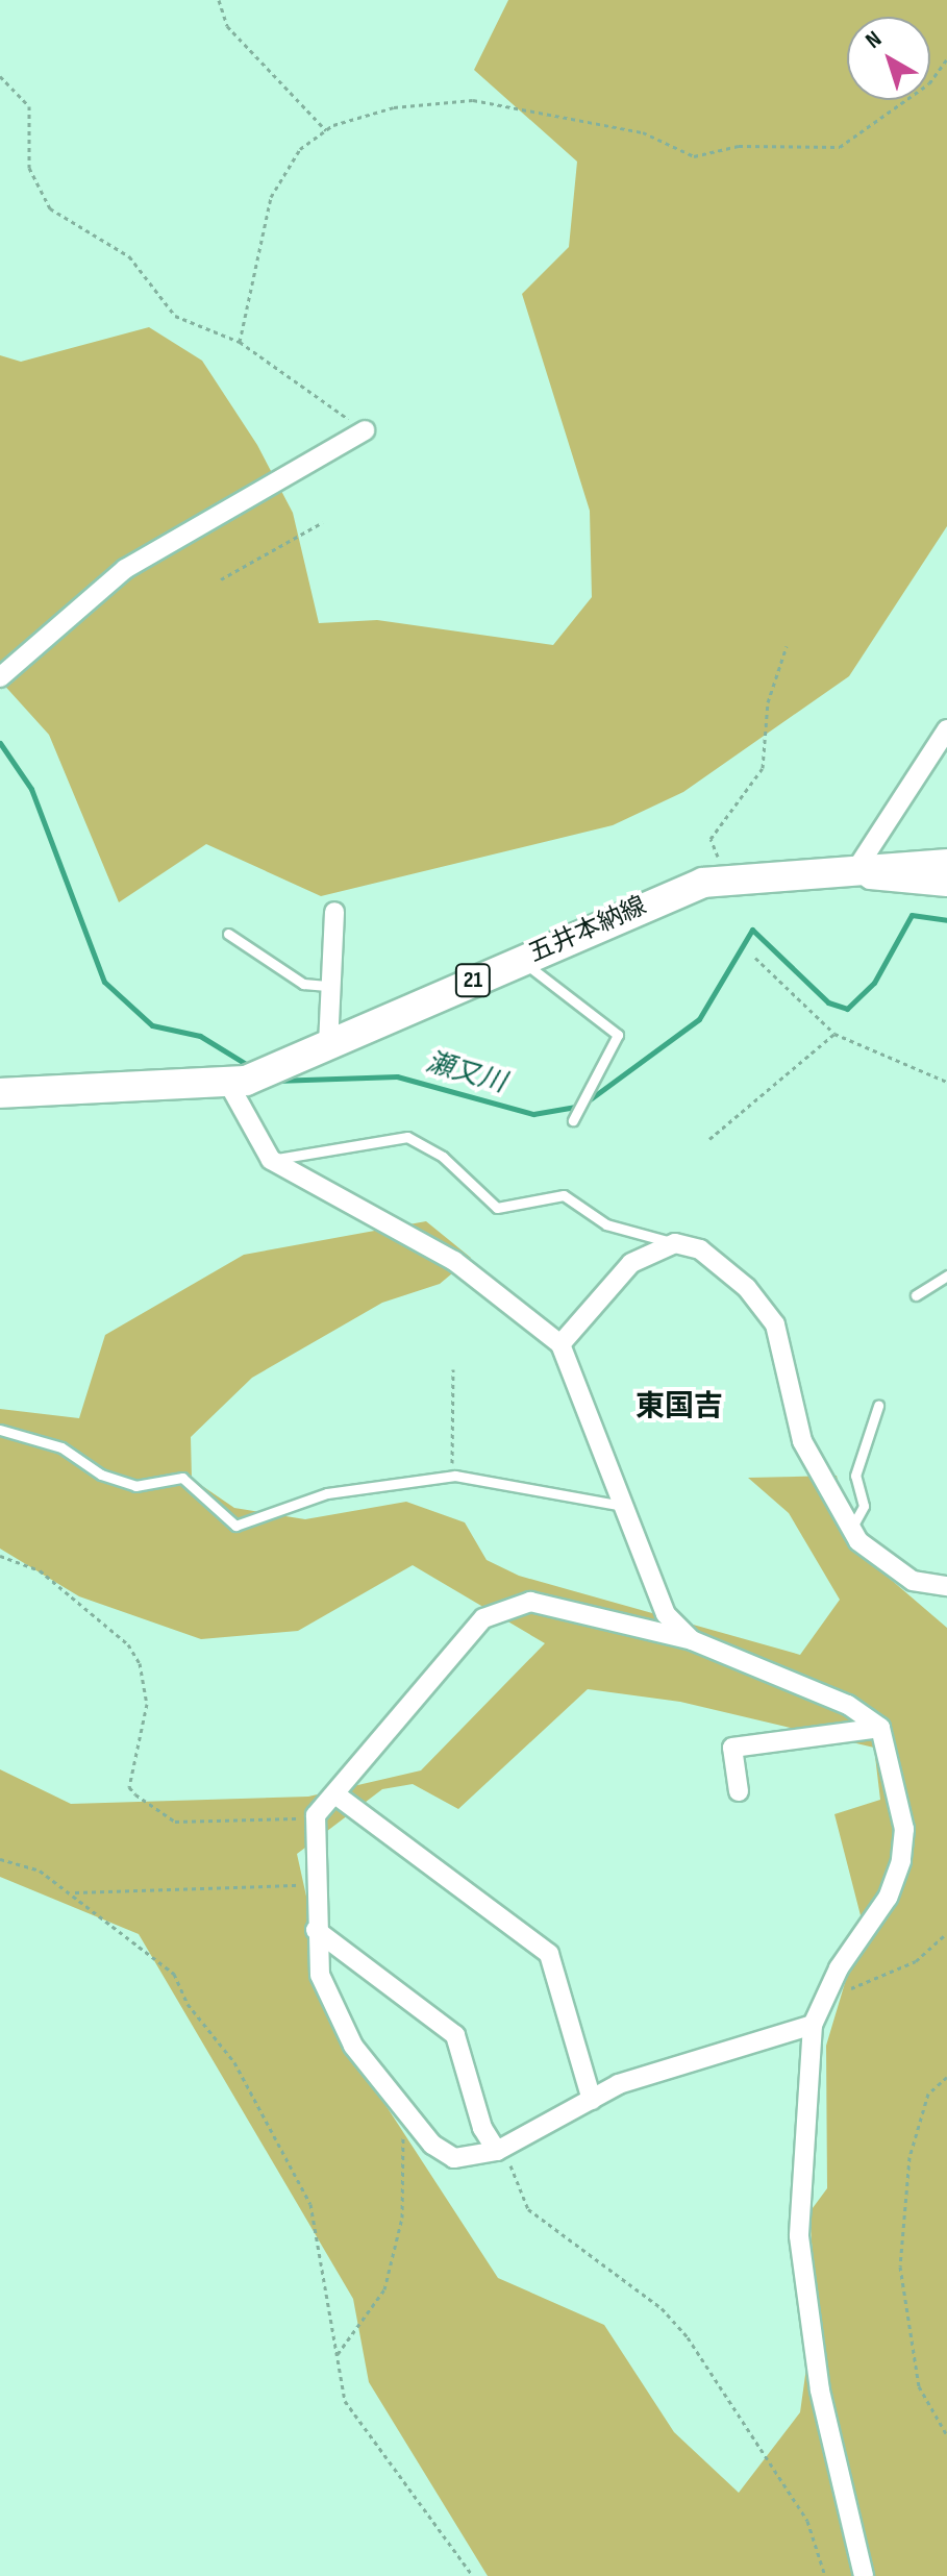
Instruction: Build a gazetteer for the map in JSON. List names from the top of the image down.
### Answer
{
  "streets": {
    "main road": ["五井本納線", "21"]
  },
  "districts": ["東国吉"],
  "water": ["瀬又川"],
  "north": "top left"
}
